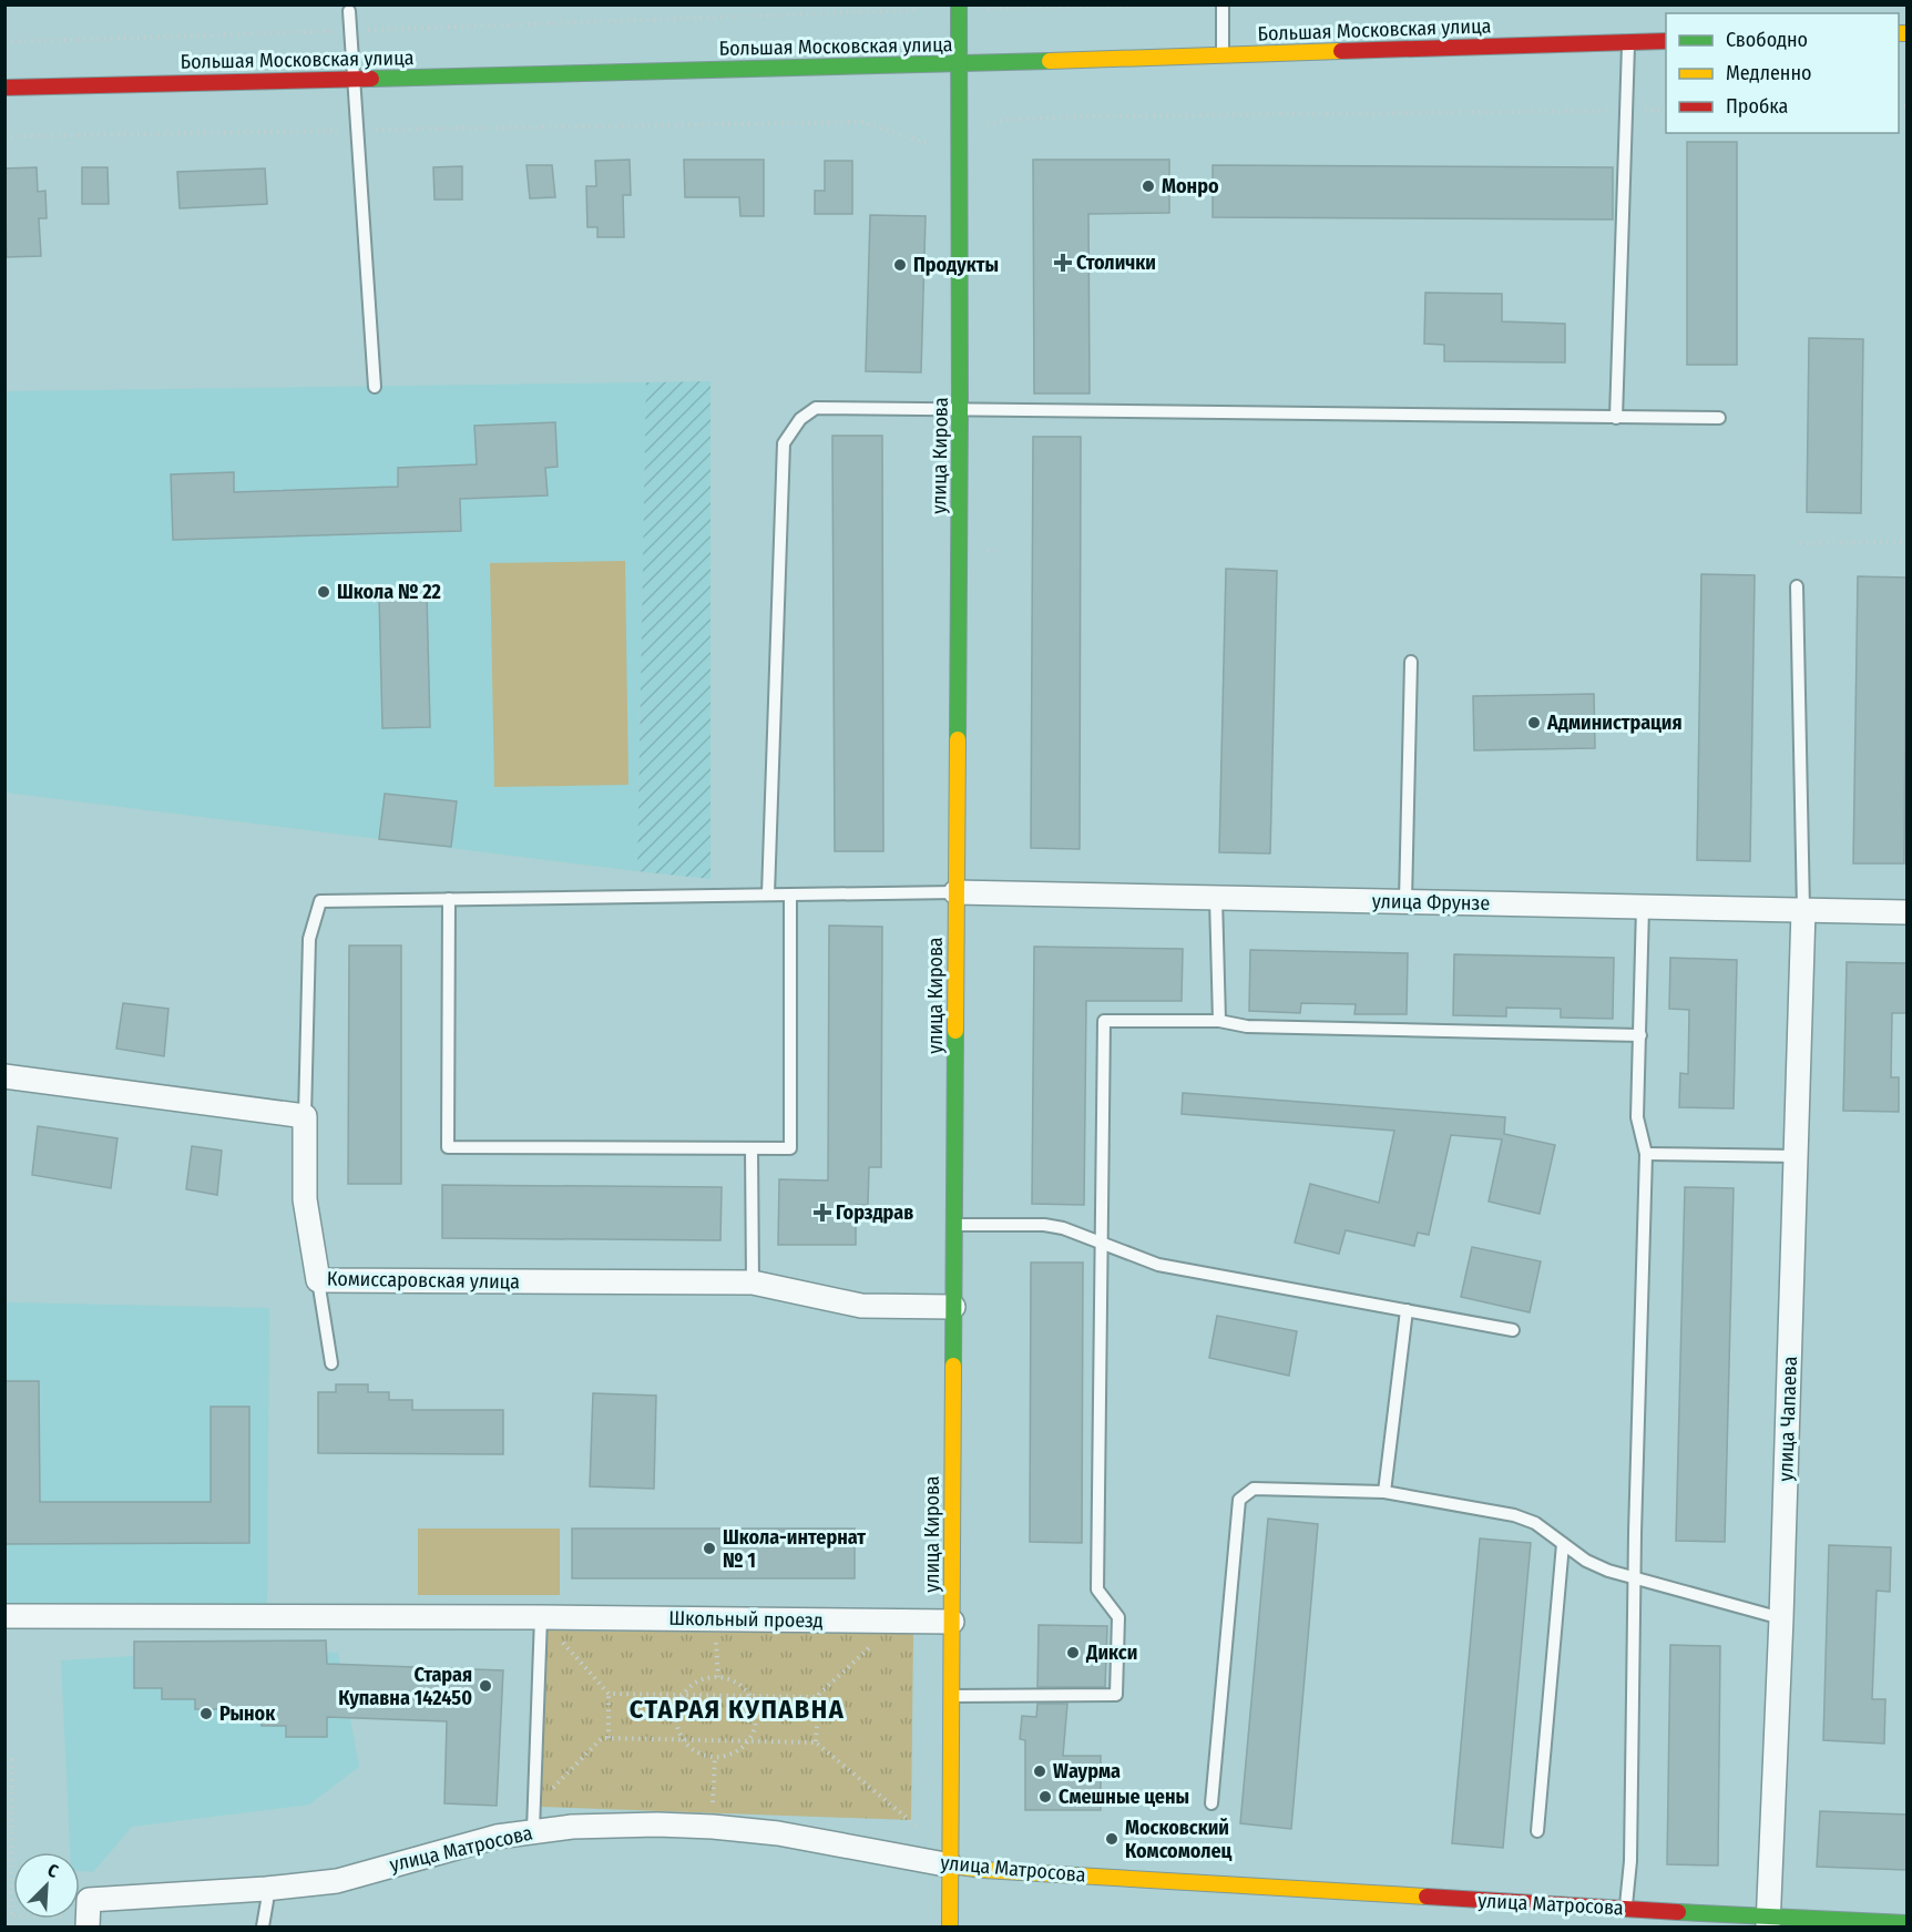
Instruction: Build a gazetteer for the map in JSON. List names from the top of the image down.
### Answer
{
  "streets": {
    "street": [
      "Большая Московская улица",
      "улица Кирова",
      "улица Фрунзе",
      "Комиссаровская улица",
      "улица Чапаева",
      "Школьный проезд",
      "улица Матросова"
    ]
  },
  "crossings": [
    ["Большая Московская улица", "улица Кирова"],
    ["улица Кирова", "улица Фрунзе"],
    ["улица Кирова", "Комиссаровская улица"],
    ["улица Кирова", "Школьный проезд"],
    ["улица Кирова", "улица Матросова"],
    ["улица Фрунзе", "улица Чапаева"],
    ["улица Чапаева", "улица Матросова"]
  ],
  "districts": ["СТАРАЯ КУПАВНА"],
  "places": {
    "other": [
      "Монро",
      "Продукты",
      "Школа № 22",
      "Администрация",
      "Школа-интернат № 1",
      "Дикси",
      "Старая Купавна 142450",
      "Рынок",
      "Wаурма",
      "Смешные цены",
      "Московский Комсомолец"
    ],
    "health": ["Столички", "Горздрав"]
  },
  "legend": ["Свободно", "Медленно", "Пробка"],
  "north": "top right"
}
